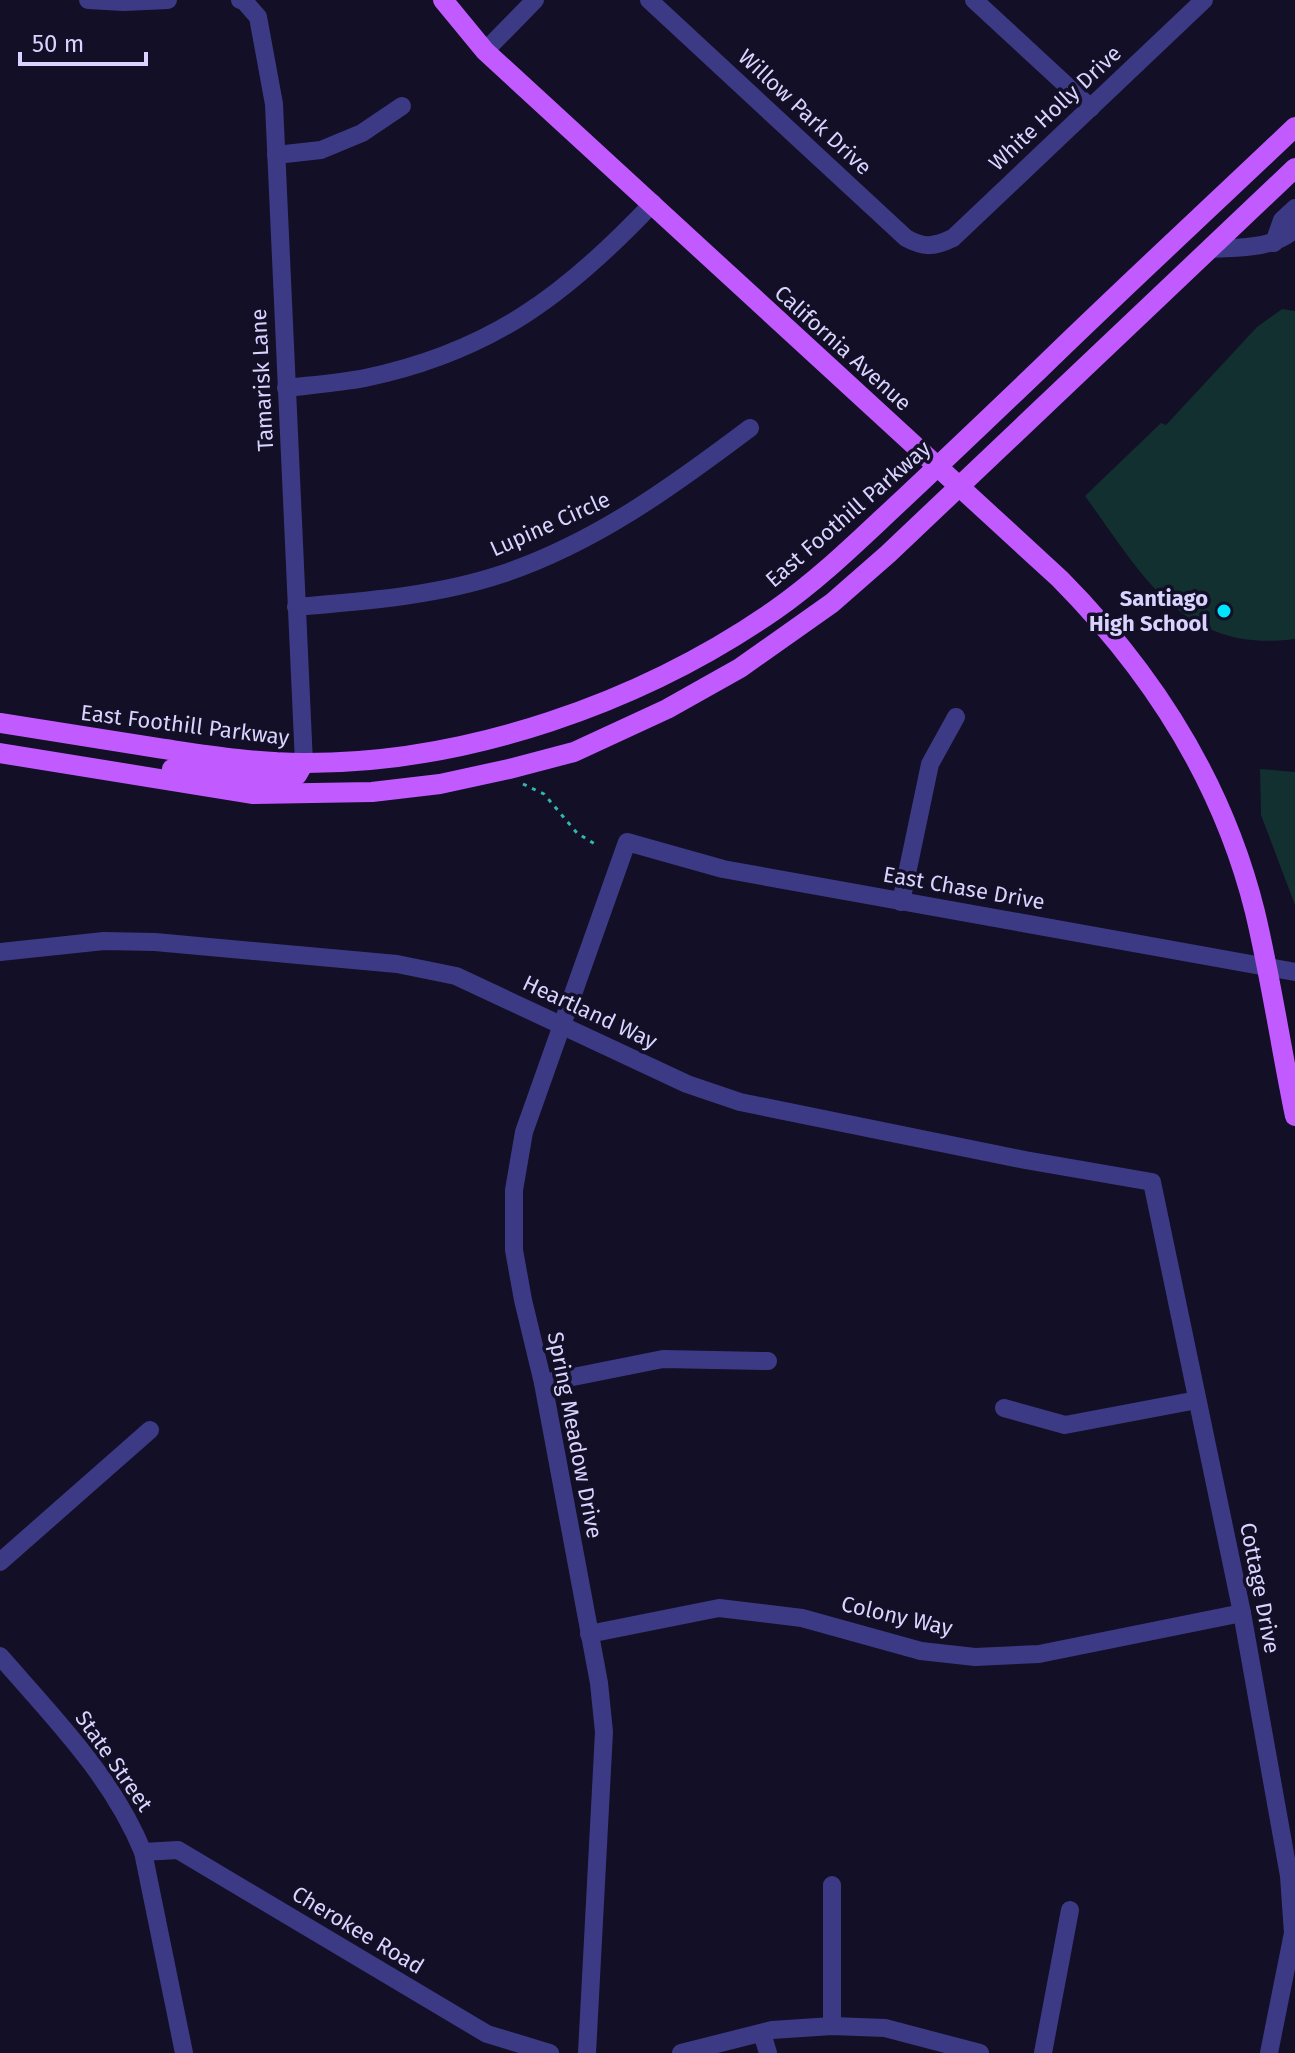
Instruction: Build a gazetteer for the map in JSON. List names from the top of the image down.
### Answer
{
  "streets": {
    "main road": ["California Avenue", "East Foothill Parkway"],
    "street": [
      "White Holly Drive",
      "Willow Park Drive",
      "Tamarisk Lane",
      "Lupine Circle",
      "East Chase Drive",
      "Heartland Way",
      "Spring Meadow Drive",
      "Cottage Drive",
      "Colony Way",
      "State Street",
      "Cherokee Road"
    ]
  },
  "crossings": [
    ["White Holly Drive", "Willow Park Drive"],
    ["California Avenue", "East Foothill Parkway"],
    ["California Avenue", "East Chase Drive"],
    ["Tamarisk Lane", "East Foothill Parkway"],
    ["Tamarisk Lane", "Lupine Circle"],
    ["East Chase Drive", "Spring Meadow Drive"],
    ["Heartland Way", "Spring Meadow Drive"],
    ["Heartland Way", "Cottage Drive"],
    ["Spring Meadow Drive", "Colony Way"],
    ["Cottage Drive", "Colony Way"],
    ["State Street", "Cherokee Road"]
  ],
  "places": ["Santiago High School"],
  "scale_bar": "50 m"
}
